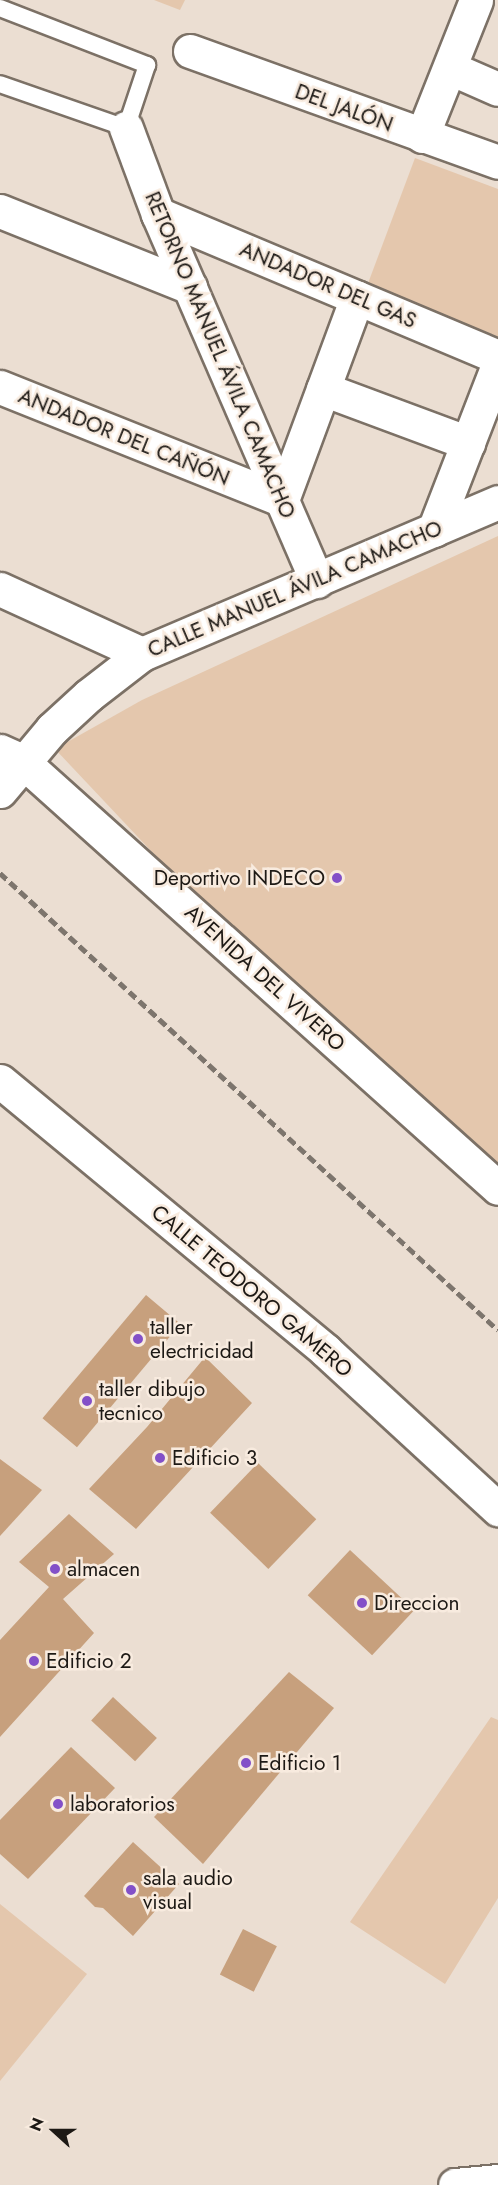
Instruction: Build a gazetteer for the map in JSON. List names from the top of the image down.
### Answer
{
  "streets": {
    "street": [
      "DEL JALÓN",
      "ANDADOR DEL GAS",
      "RETORNO MANUEL ÁVILA CAMACHO",
      "ANDADOR DEL CAÑÓN",
      "CALLE MANUEL ÁVILA CAMACHO",
      "AVENIDA DEL VIVERO",
      "CALLE TEODORO GAMERO"
    ]
  },
  "crossings": [
    ["ANDADOR DEL GAS", "RETORNO MANUEL ÁVILA CAMACHO"],
    ["RETORNO MANUEL ÁVILA CAMACHO", "ANDADOR DEL CAÑÓN"],
    ["RETORNO MANUEL ÁVILA CAMACHO", "CALLE MANUEL ÁVILA CAMACHO"],
    ["CALLE MANUEL ÁVILA CAMACHO", "AVENIDA DEL VIVERO"]
  ],
  "places": [
    "Deportivo INDECO",
    "taller electricidad",
    "taller dibujo tecnico",
    "Edificio 3",
    "almacen",
    "Direccion",
    "Edificio 2",
    "Edificio 1",
    "laboratorios",
    "sala audio visual"
  ],
  "north": "left"
}
